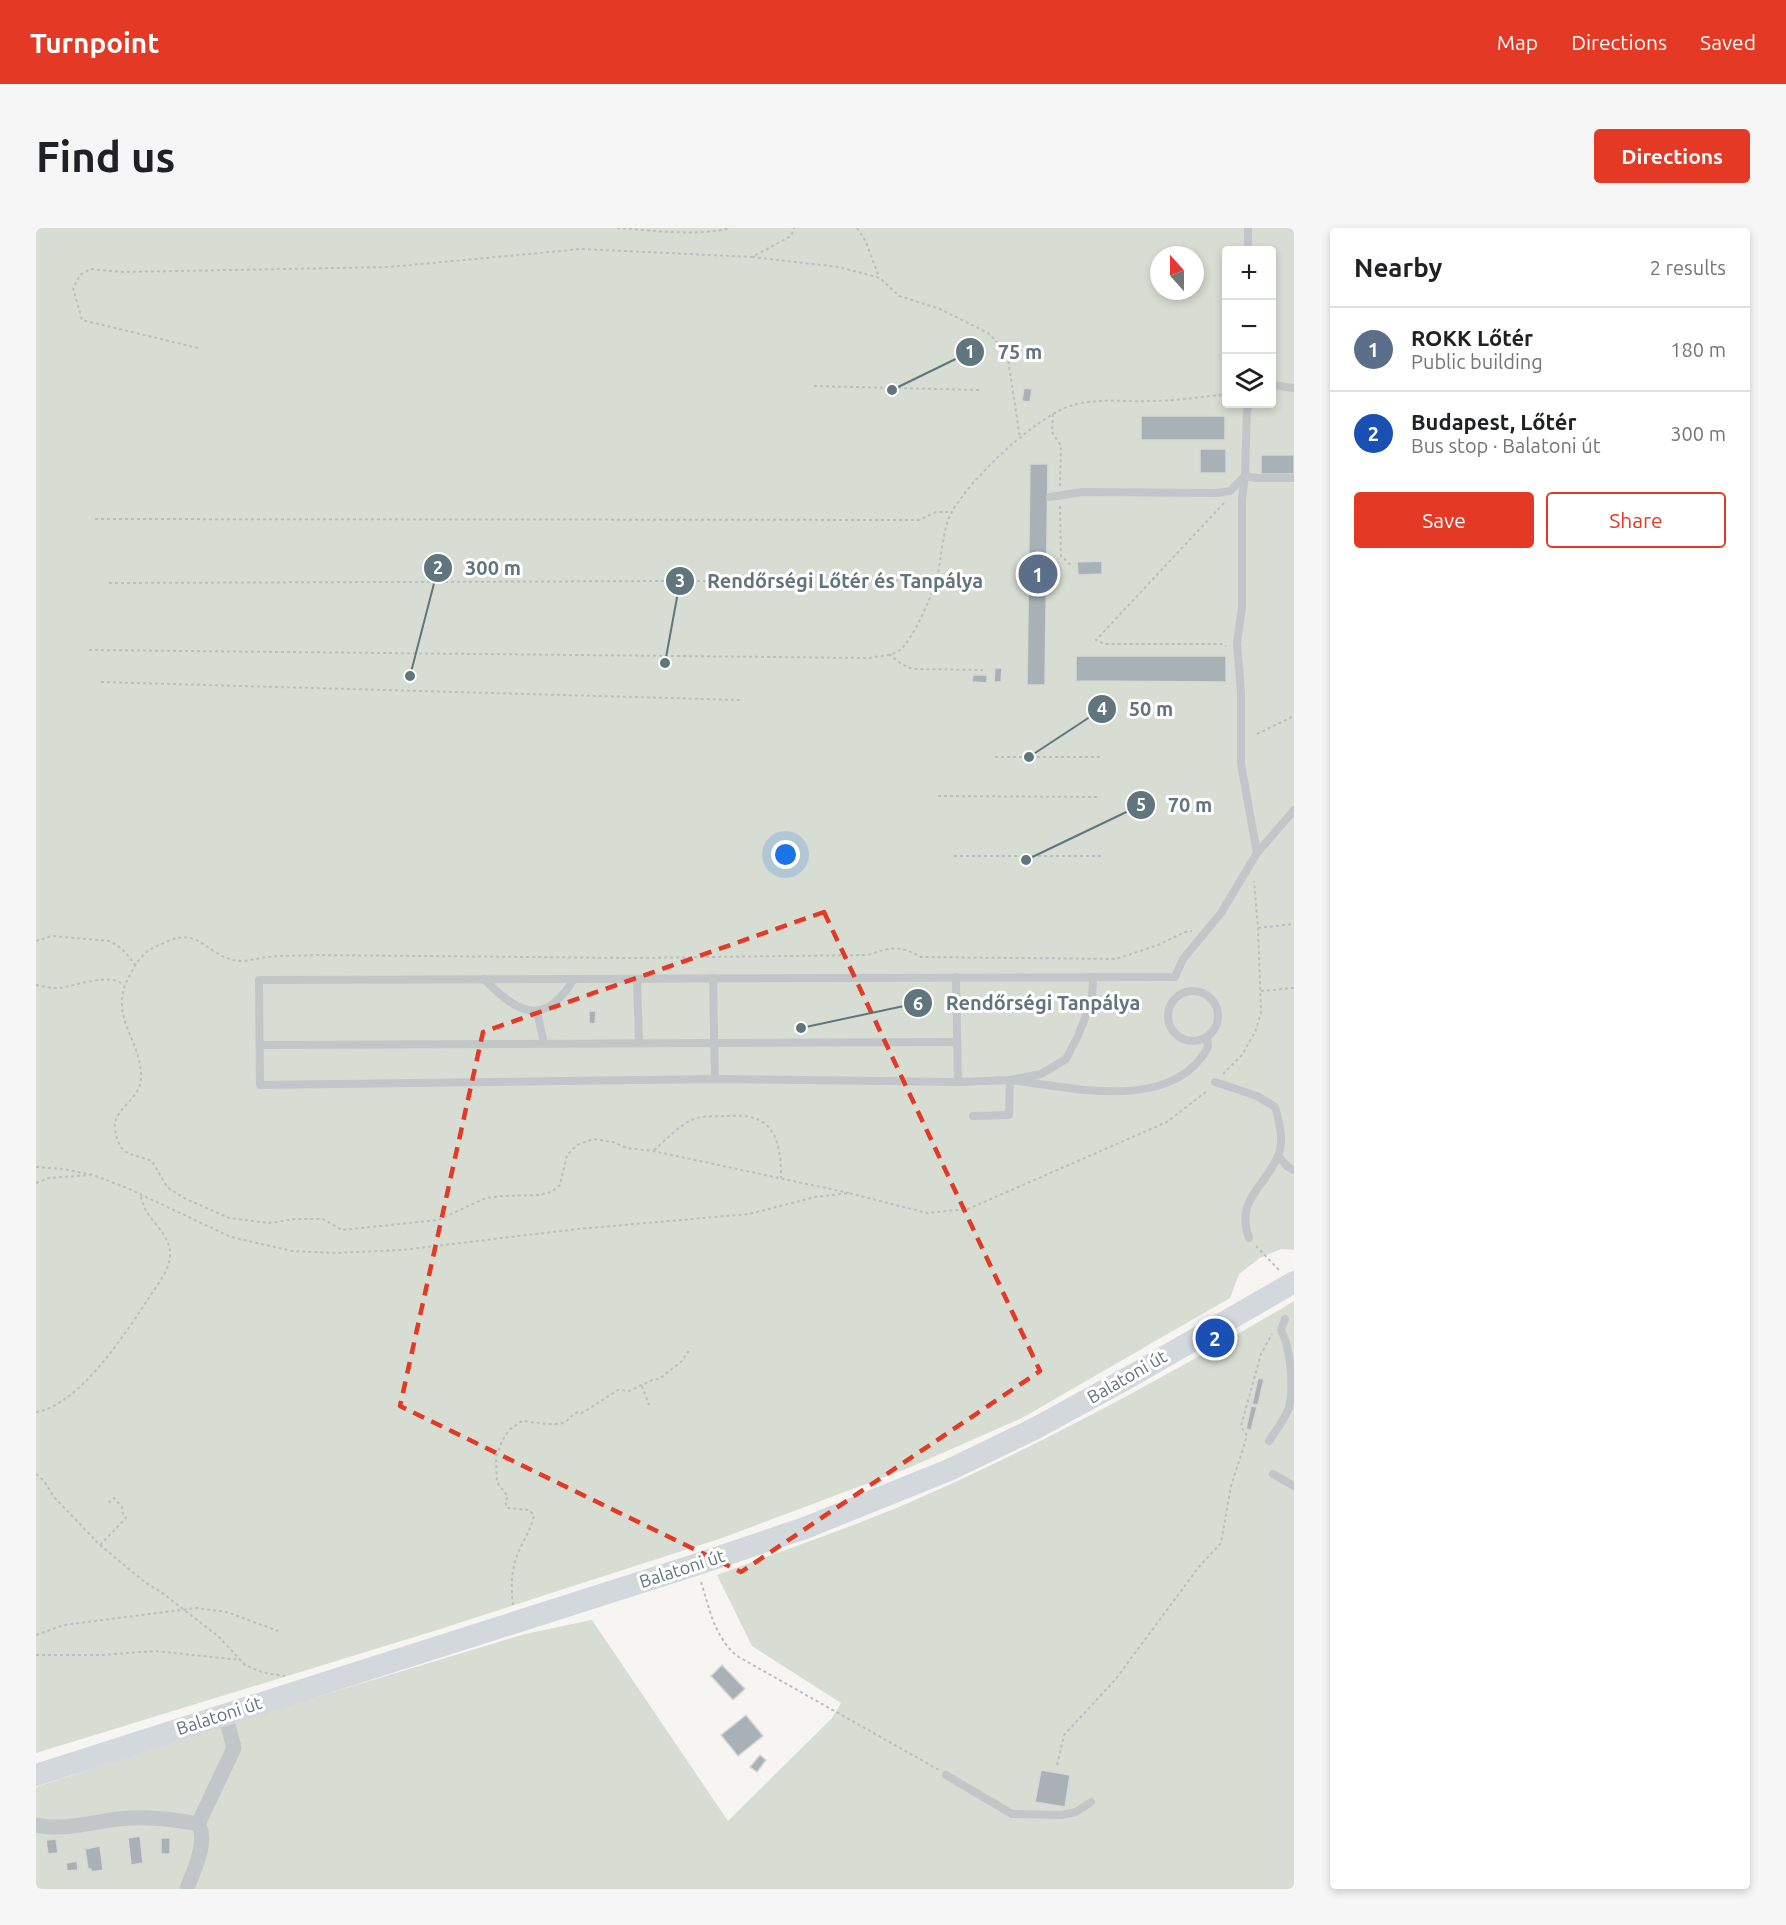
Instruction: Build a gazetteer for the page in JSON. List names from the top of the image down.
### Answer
{
  "streets": {
    "main road": ["Balatoni út"]
  },
  "places": [
    "75 m",
    "Rendőrségi Lőtér és Tanpálya",
    "300 m",
    "50 m",
    "70 m",
    "Rendőrségi Tanpálya"
  ],
  "north": "top",
  "page": {
    "header": "Turnpoint",
    "nav": ["Map", "Directions", "Saved"],
    "buttons": [
      "Directions",
      ["Save", "Share"]
    ],
    "title": "Find us",
    "heading": ["Nearby", "2 results"],
    "map_buttons": ["+", "−"],
    "list": [
      {
        "mark": "1",
        "name": "ROKK Lőtér",
        "note": "Public building",
        "value": "180 m"
      },
      {
        "mark": "2",
        "name": "Budapest, Lőtér",
        "note": "Bus stop · Balatoni út",
        "value": "300 m"
      }
    ],
    "pins": ["1", "2"]
  }
}
